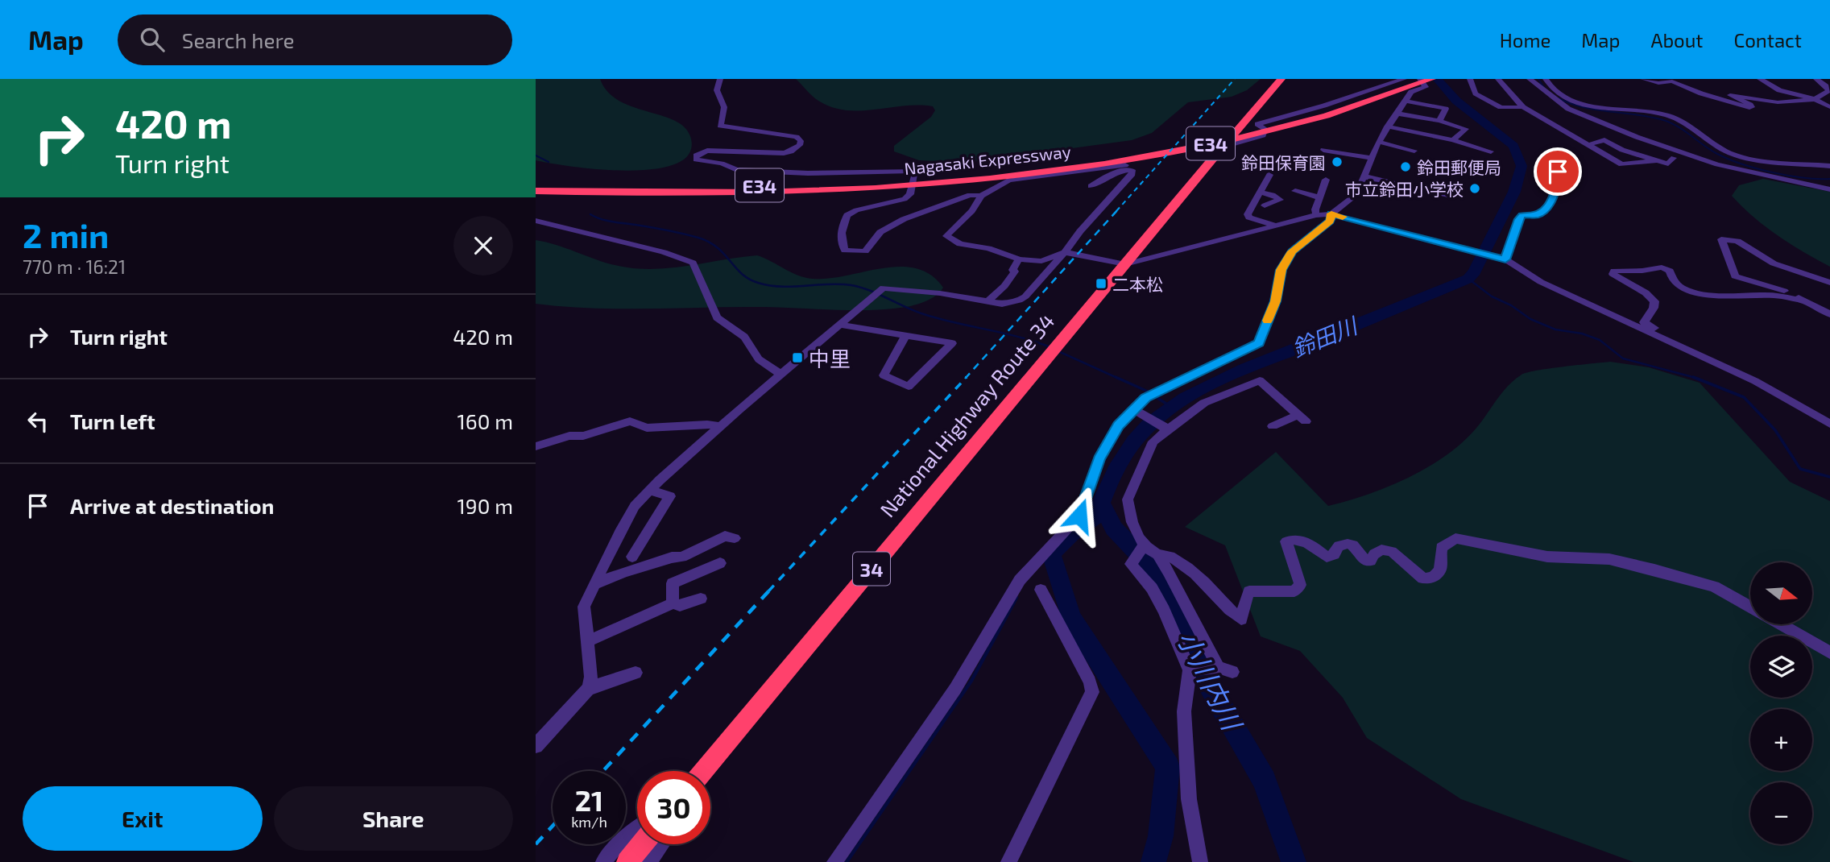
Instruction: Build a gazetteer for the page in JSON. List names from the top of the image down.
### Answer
{
  "streets": {
    "highway": [
      "E34",
      "Nagasaki Expressway",
      "National Highway Route 34",
      "34"
    ]
  },
  "water": ["鈴田川", "小川内川"],
  "places": {
    "other": ["鈴田保育園", "鈴田郵便局", "市立鈴田小学校"],
    "transit": ["二本松", "中里"]
  },
  "north": "right",
  "page": {
    "header": "Map",
    "search": "Search here",
    "nav": [
      "Home",
      "Map",
      "About",
      "Contact"
    ],
    "turn": ["420 m", "Turn right"],
    "heading": ["2 min", "770 m · 16:21"],
    "list": [
      {
        "name": "Turn right",
        "value": "420 m"
      },
      {
        "name": "Turn left",
        "value": "160 m"
      },
      {
        "name": "Arrive at destination",
        "value": "190 m"
      }
    ],
    "map_buttons": ["+", "−"],
    "speed": "21 km/h",
    "limit": "30",
    "buttons": ["Exit", "Share"]
  }
}
